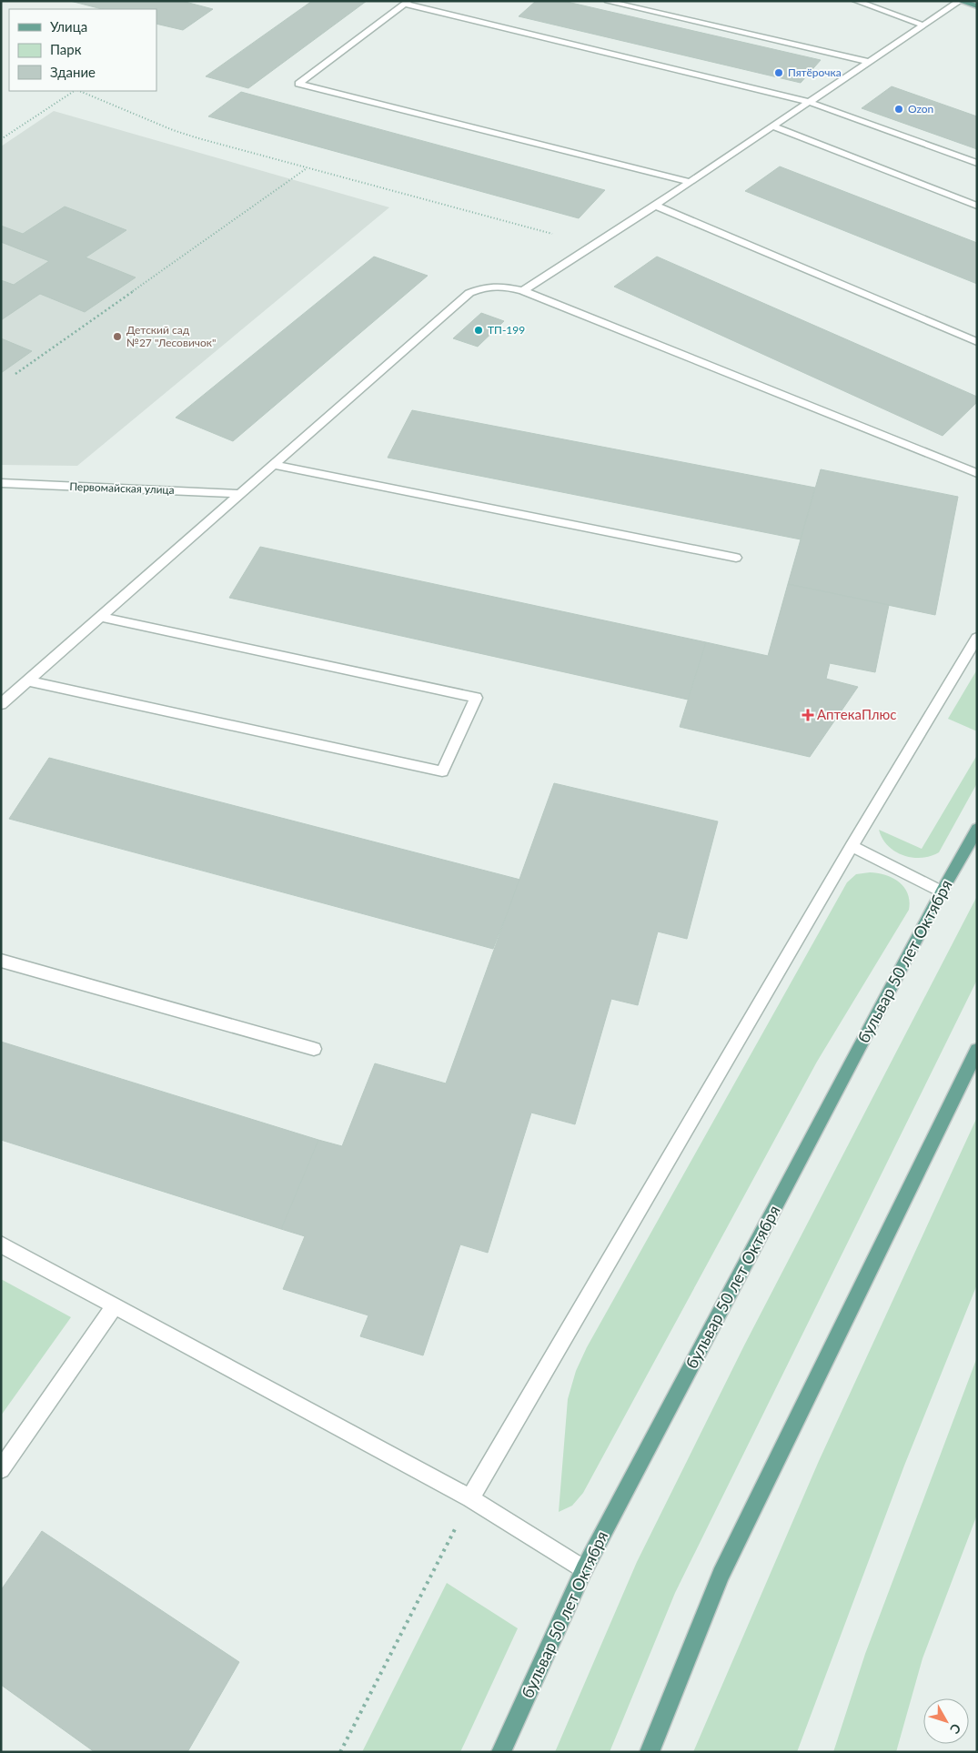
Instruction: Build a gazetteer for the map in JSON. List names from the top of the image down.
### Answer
{
  "streets": {
    "main road": ["бульвар 50 лет Октября"],
    "street": ["Первомайская улица"]
  },
  "places": {
    "other": [
      "Пятёрочка",
      "Ozon",
      "ТП-199",
      "Детский сад №27 \"Лесовичок\""
    ],
    "health": ["АптекаПлюс"]
  },
  "legend": ["Улица", "Парк", "Здание"],
  "north": "bottom right"
}
